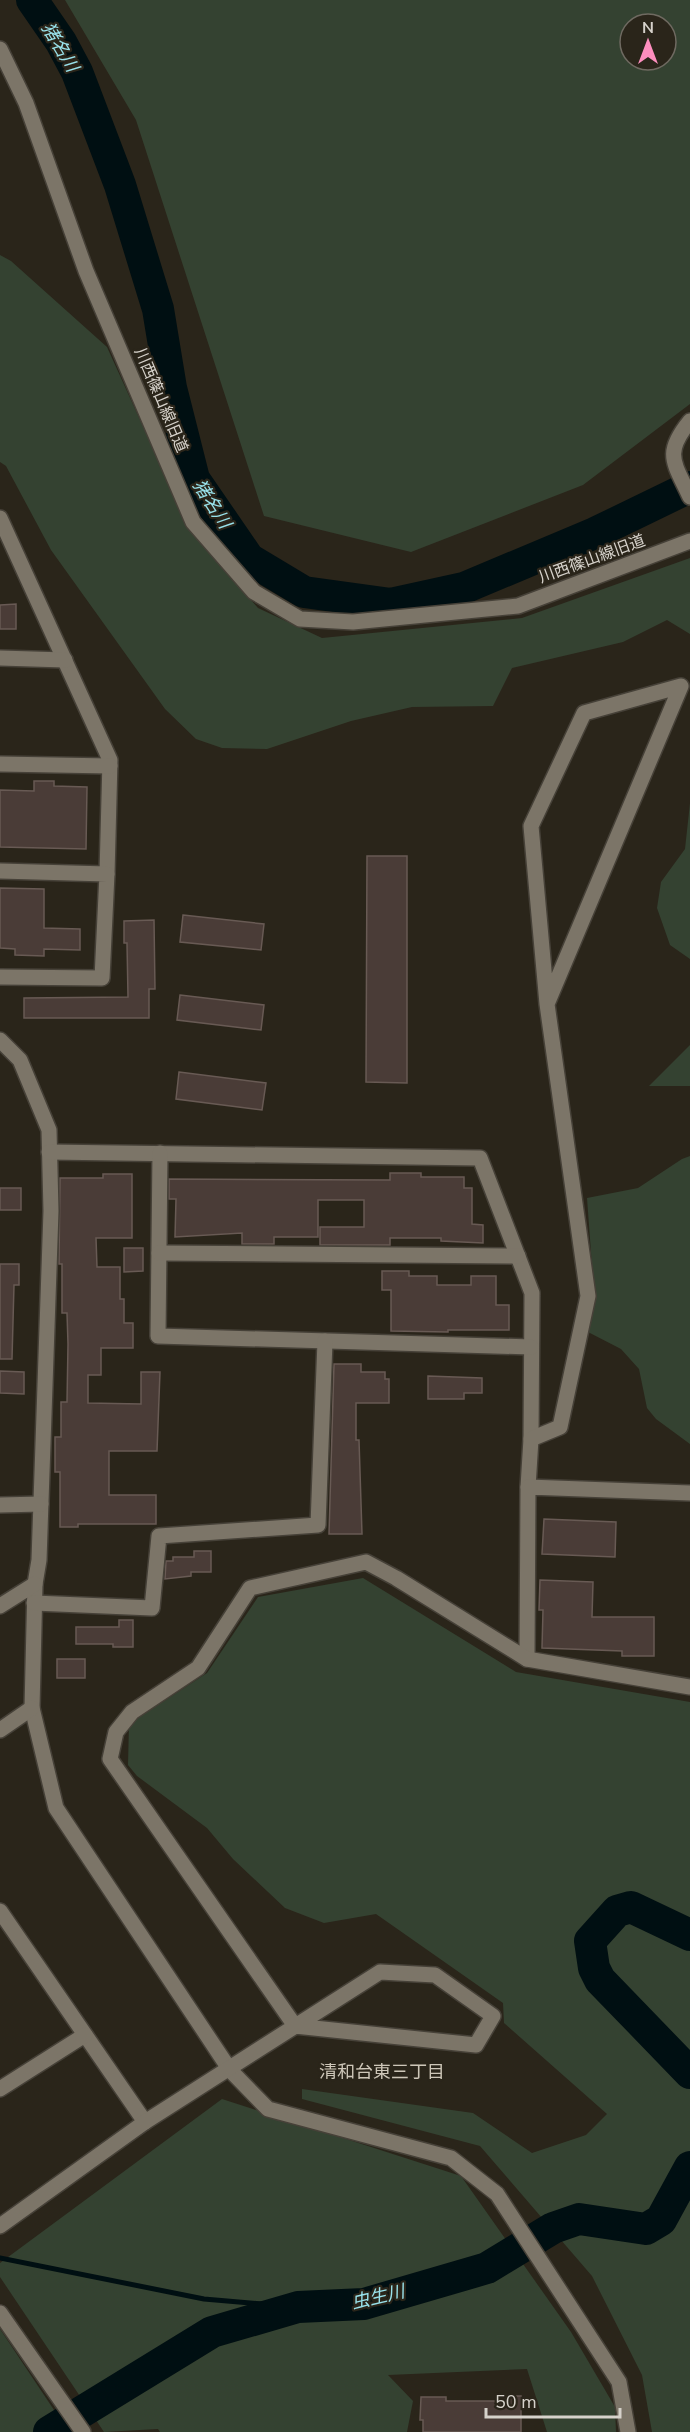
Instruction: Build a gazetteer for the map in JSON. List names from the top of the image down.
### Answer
{
  "streets": {
    "street": ["川西篠山線旧道"]
  },
  "districts": ["清和台東三丁目"],
  "water": ["猪名川", "虫生川"],
  "scale_bar": "50 m",
  "north": "top"
}
